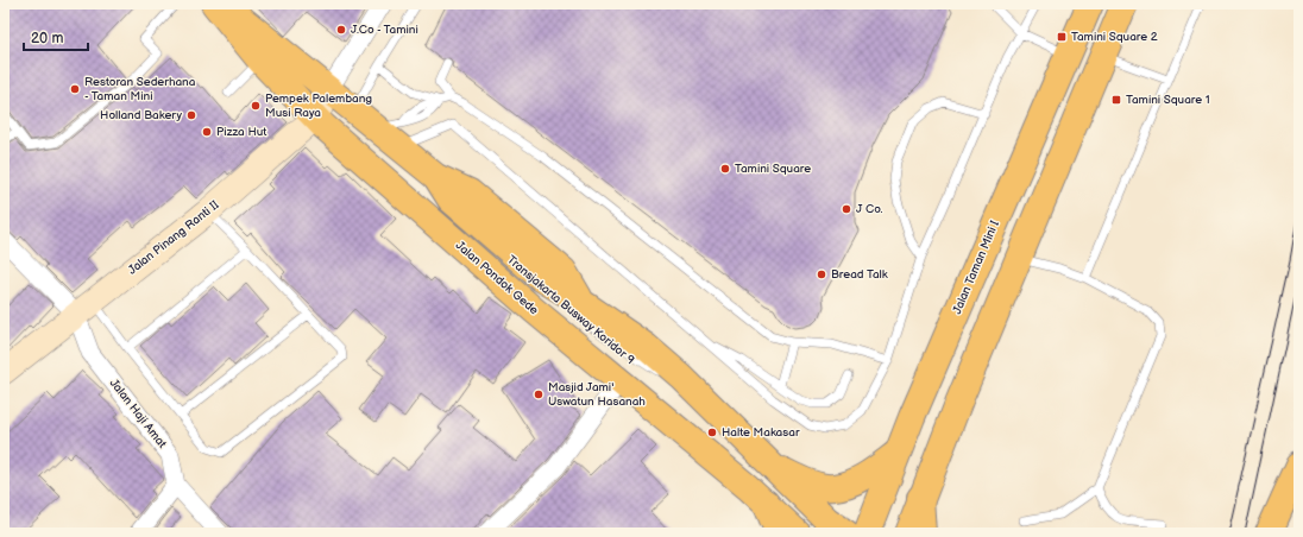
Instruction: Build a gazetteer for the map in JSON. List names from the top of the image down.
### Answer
{
  "streets": {
    "main road": ["Jalan Taman Mini I", "Jalan Pondok Gede"],
    "street": ["Jalan Pinang Ranti II", "Jalan Haji Amat"],
    "lane": ["Transjakarta Busway Koridor 9"]
  },
  "crossings": [
    ["Jalan Pinang Ranti II", "Jalan Pondok Gede"],
    ["Jalan Pinang Ranti II", "Jalan Haji Amat"]
  ],
  "places": {
    "other": [
      "J.Co - Tamini",
      "Restoran Sederhana - Taman Mini",
      "Pempek Palembang Musi Raya",
      "Holland Bakery",
      "Pizza Hut",
      "Tamini Square",
      "J Co.",
      "Bread Talk",
      "Masjid Jami' Uswatun Hasanah",
      "Halte Makasar"
    ],
    "transit": ["Tamini Square 2", "Tamini Square 1"]
  },
  "scale_bar": "20 m"
}
